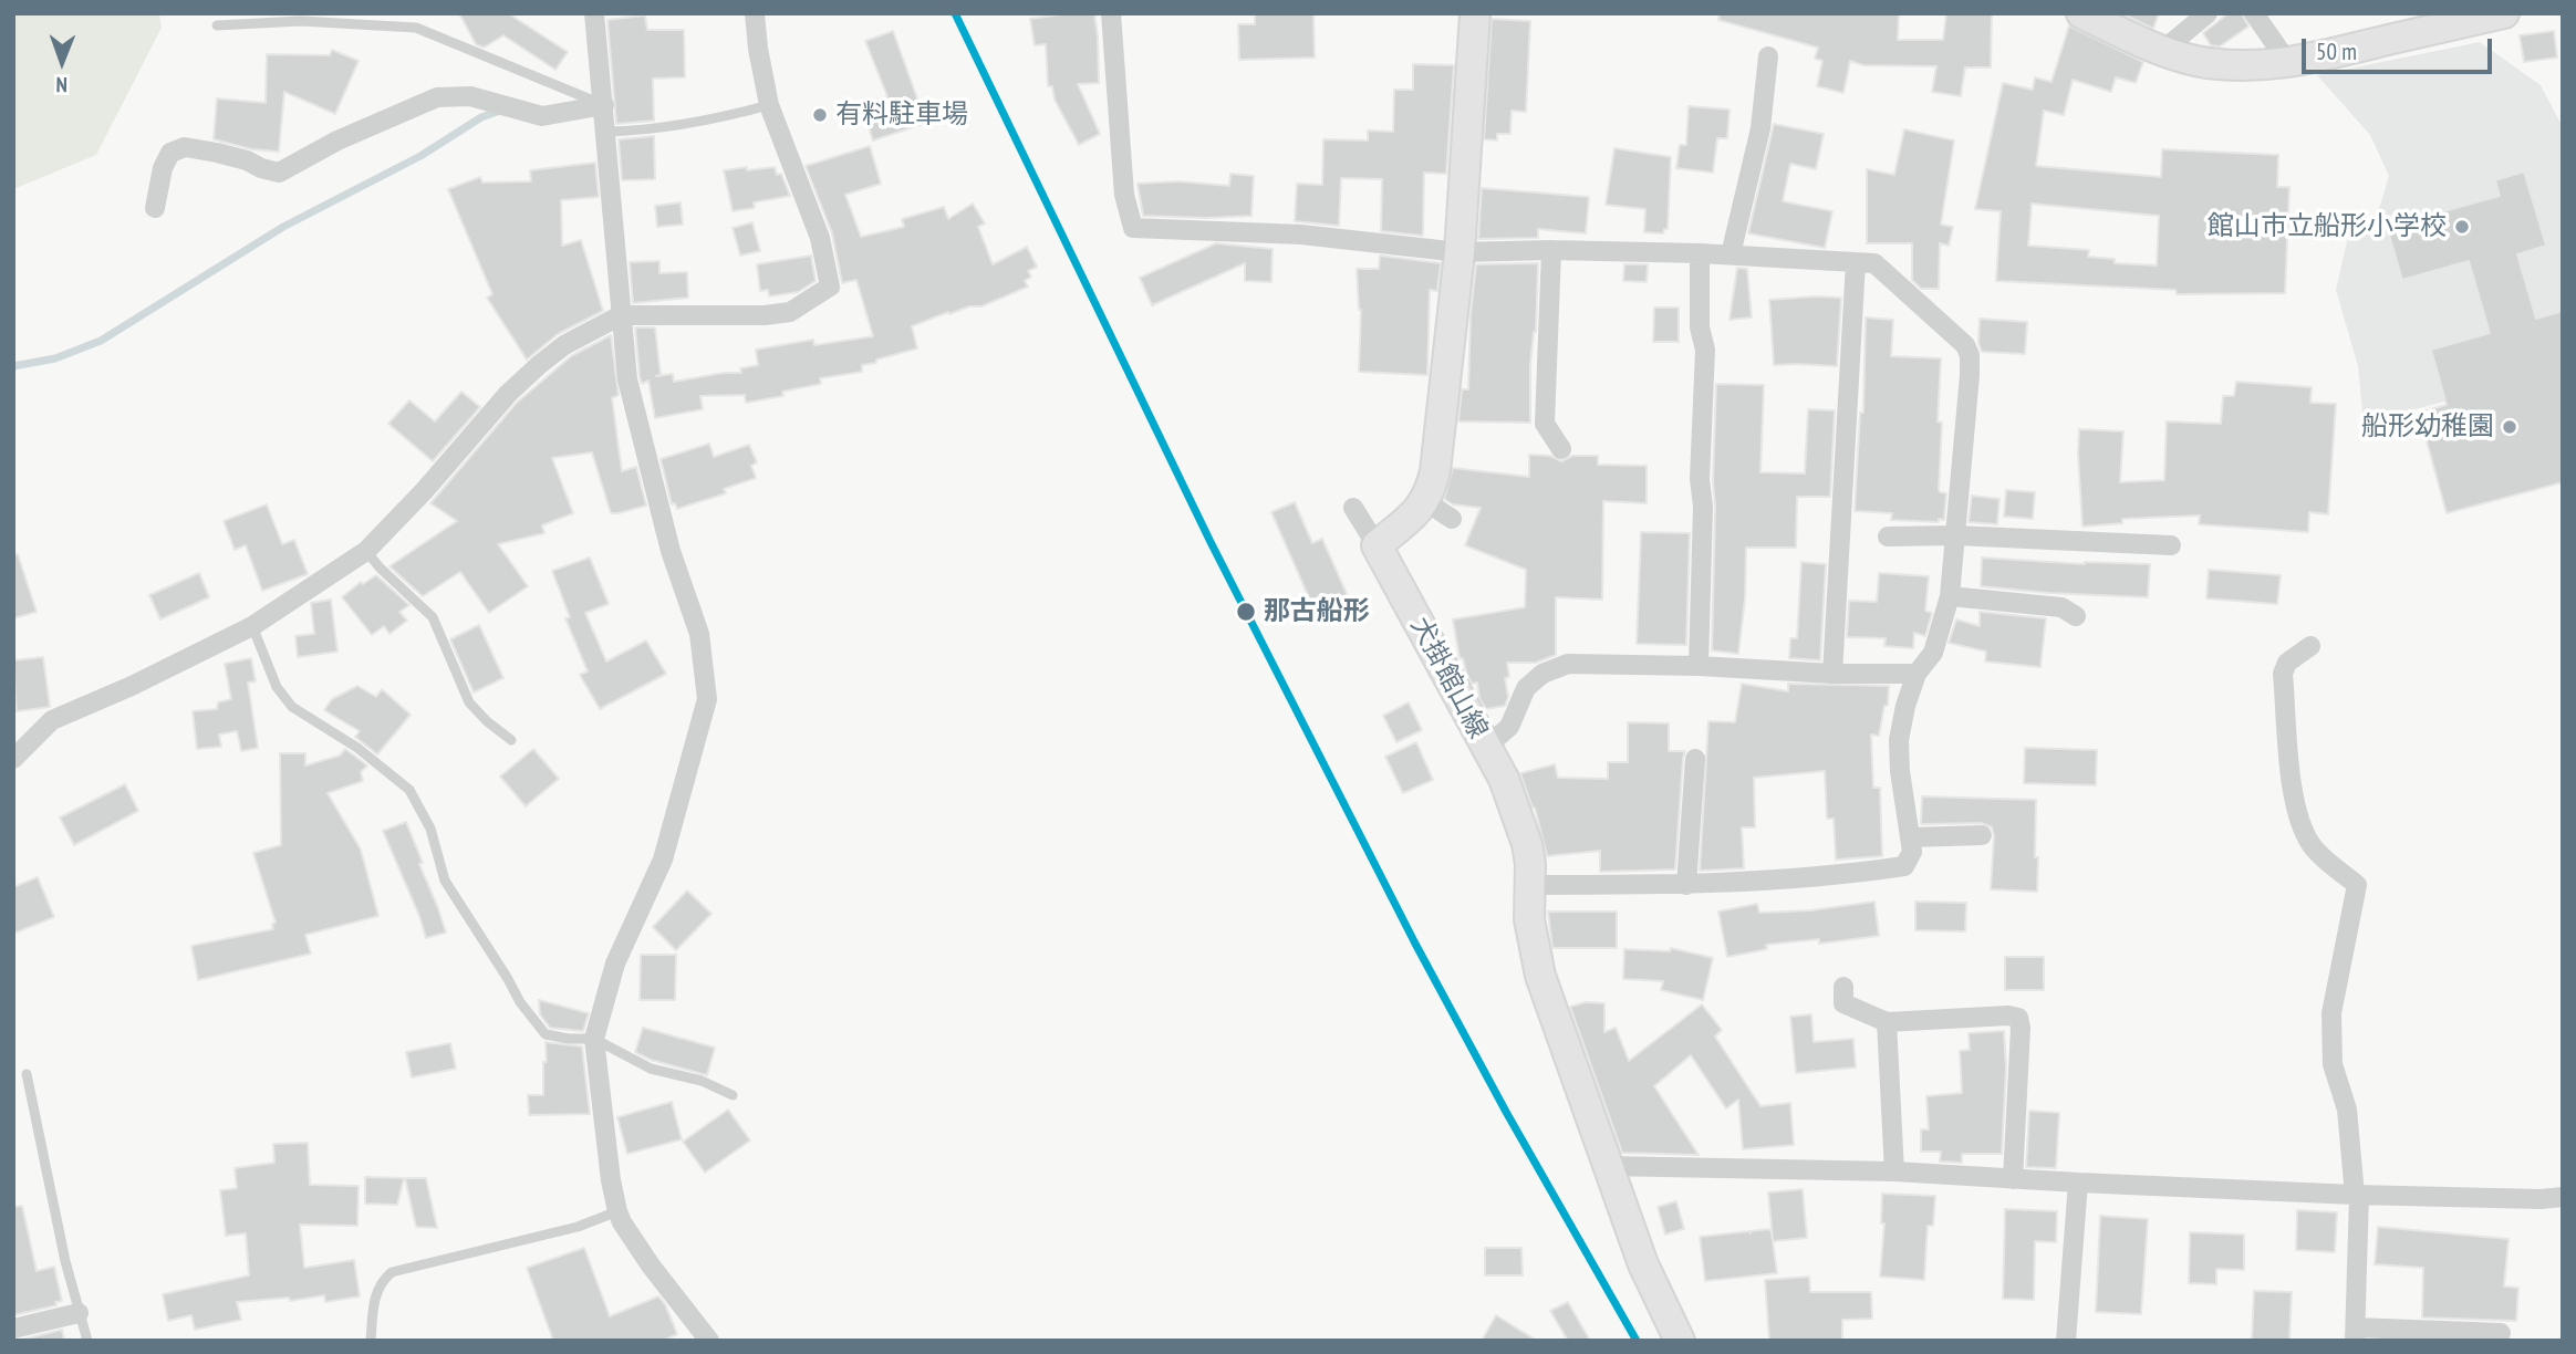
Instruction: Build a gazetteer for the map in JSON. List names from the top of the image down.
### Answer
{
  "streets": {
    "main road": ["犬掛館山線"]
  },
  "places": [
    "有料駐車場",
    "館山市立船形小学校",
    "船形幼稚園",
    "那古船形"
  ],
  "scale_bar": "50 m",
  "north": "bottom"
}
